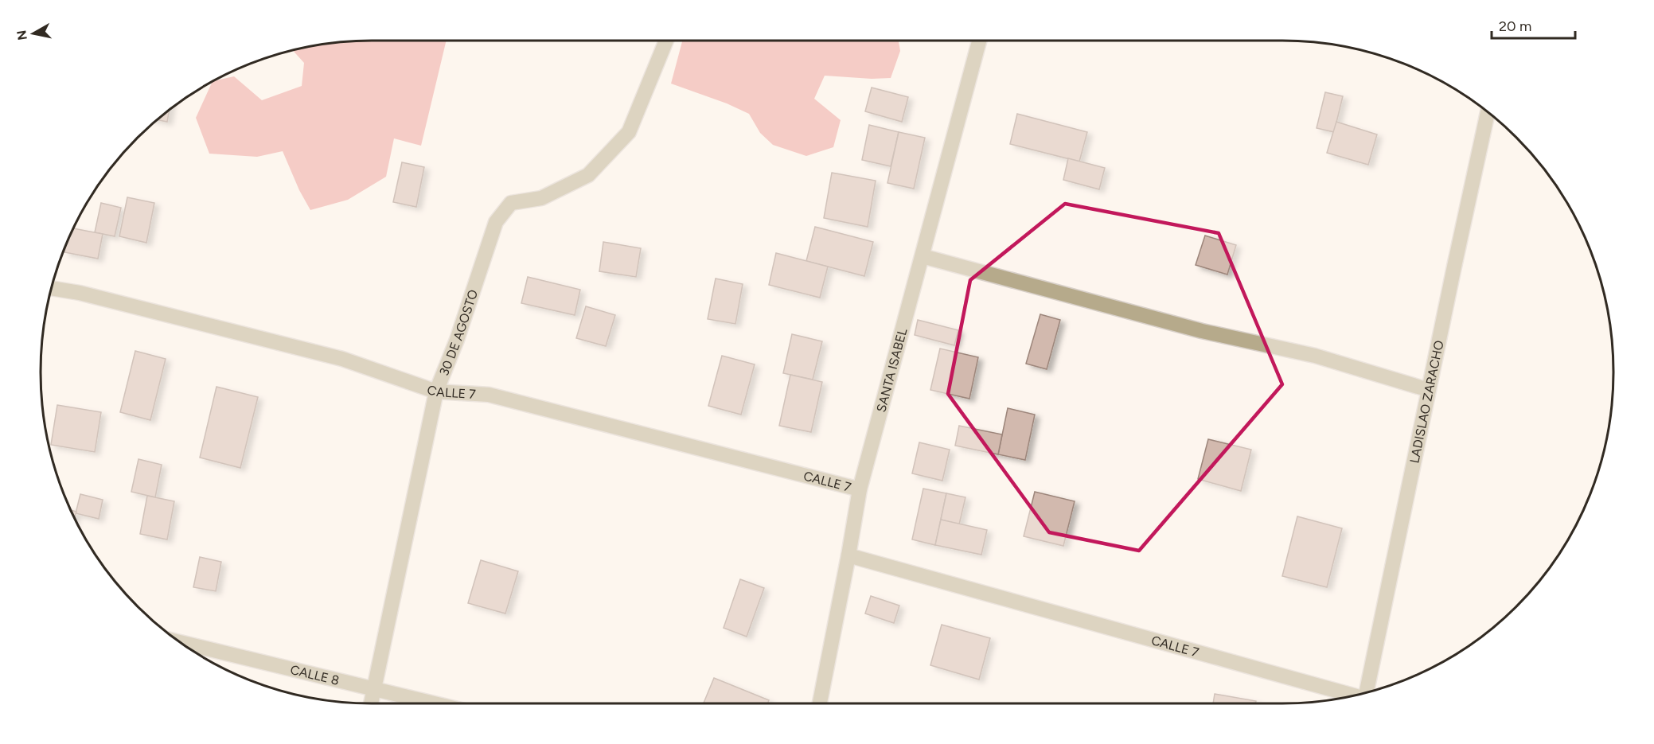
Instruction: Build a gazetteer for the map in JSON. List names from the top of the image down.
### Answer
{
  "streets": {
    "street": [
      "30 DE AGOSTO",
      "SANTA ISABEL",
      "CALLE 7",
      "LADISLAO ZARACHO",
      "CALLE 8"
    ]
  },
  "crossings": [
    ["30 DE AGOSTO", "CALLE 7"],
    ["30 DE AGOSTO", "CALLE 8"],
    ["SANTA ISABEL", "CALLE 7"]
  ],
  "scale_bar": "20 m",
  "north": "left"
}
